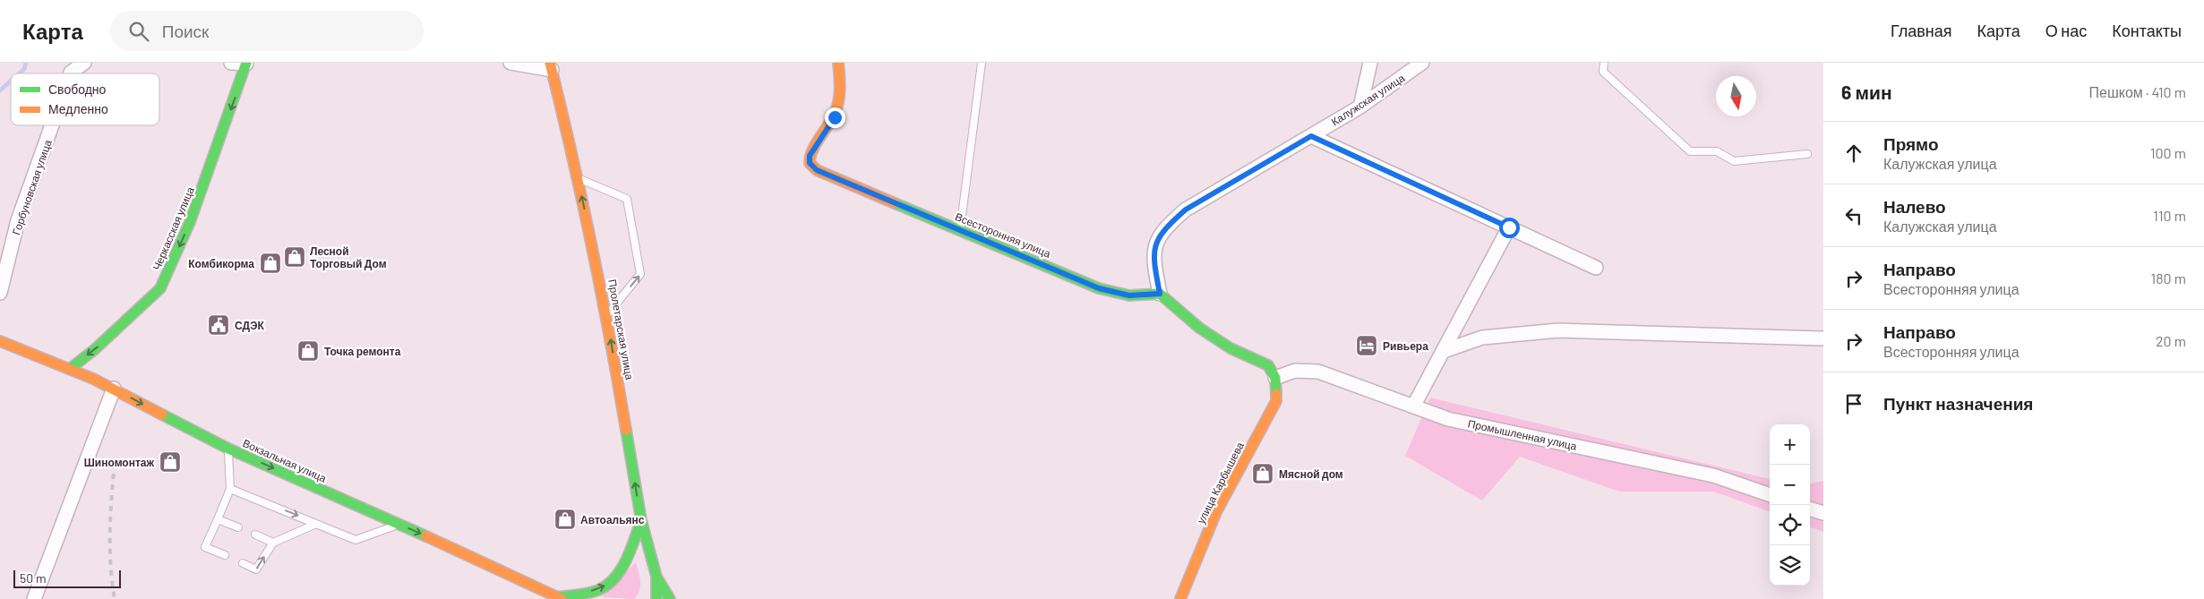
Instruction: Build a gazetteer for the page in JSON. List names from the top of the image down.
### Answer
{
  "streets": {
    "main road": [
      "Черкасская улица",
      "Всесторонняя улица",
      "Пролетарская улица",
      "Вокзальная улица",
      "улица Карбышева"
    ],
    "street": ["Калужская улица", "Горбуновская улица", "Промышленная улица"]
  },
  "crossings": [
    ["Калужская улица", "Всесторонняя улица"],
    ["Черкасская улица", "Вокзальная улица"],
    ["Промышленная улица", "улица Карбышева"]
  ],
  "one_way": ["Черкасская улица", "Пролетарская улица", "Вокзальная улица"],
  "places": {
    "shop": [
      "Лесной Торговый Дом",
      "Комбикорма",
      "Точка ремонта",
      "Шиномонтаж",
      "Мясной дом",
      "Автоальянс"
    ],
    "public building": ["СДЭК"],
    "hotel": ["Ривьера"]
  },
  "legend": ["Свободно", "Медленно"],
  "scale_bar": "50 m",
  "north": "bottom",
  "page": {
    "header": "Карта",
    "search": "Поиск",
    "nav": [
      "Главная",
      "Карта",
      "О нас",
      "Контакты"
    ],
    "heading": ["6 мин", "Пешком · 410 m"],
    "list": [
      ["Прямо", "Калужская улица", "100 m"],
      ["Налево", "Калужская улица", "110 m"],
      ["Направо", "Всесторонняя улица", "180 m"],
      ["Направо", "Всесторонняя улица", "20 m"],
      "Пункт назначения"
    ],
    "map_buttons": ["+", "−"],
    "scale": "50 m"
  }
}
